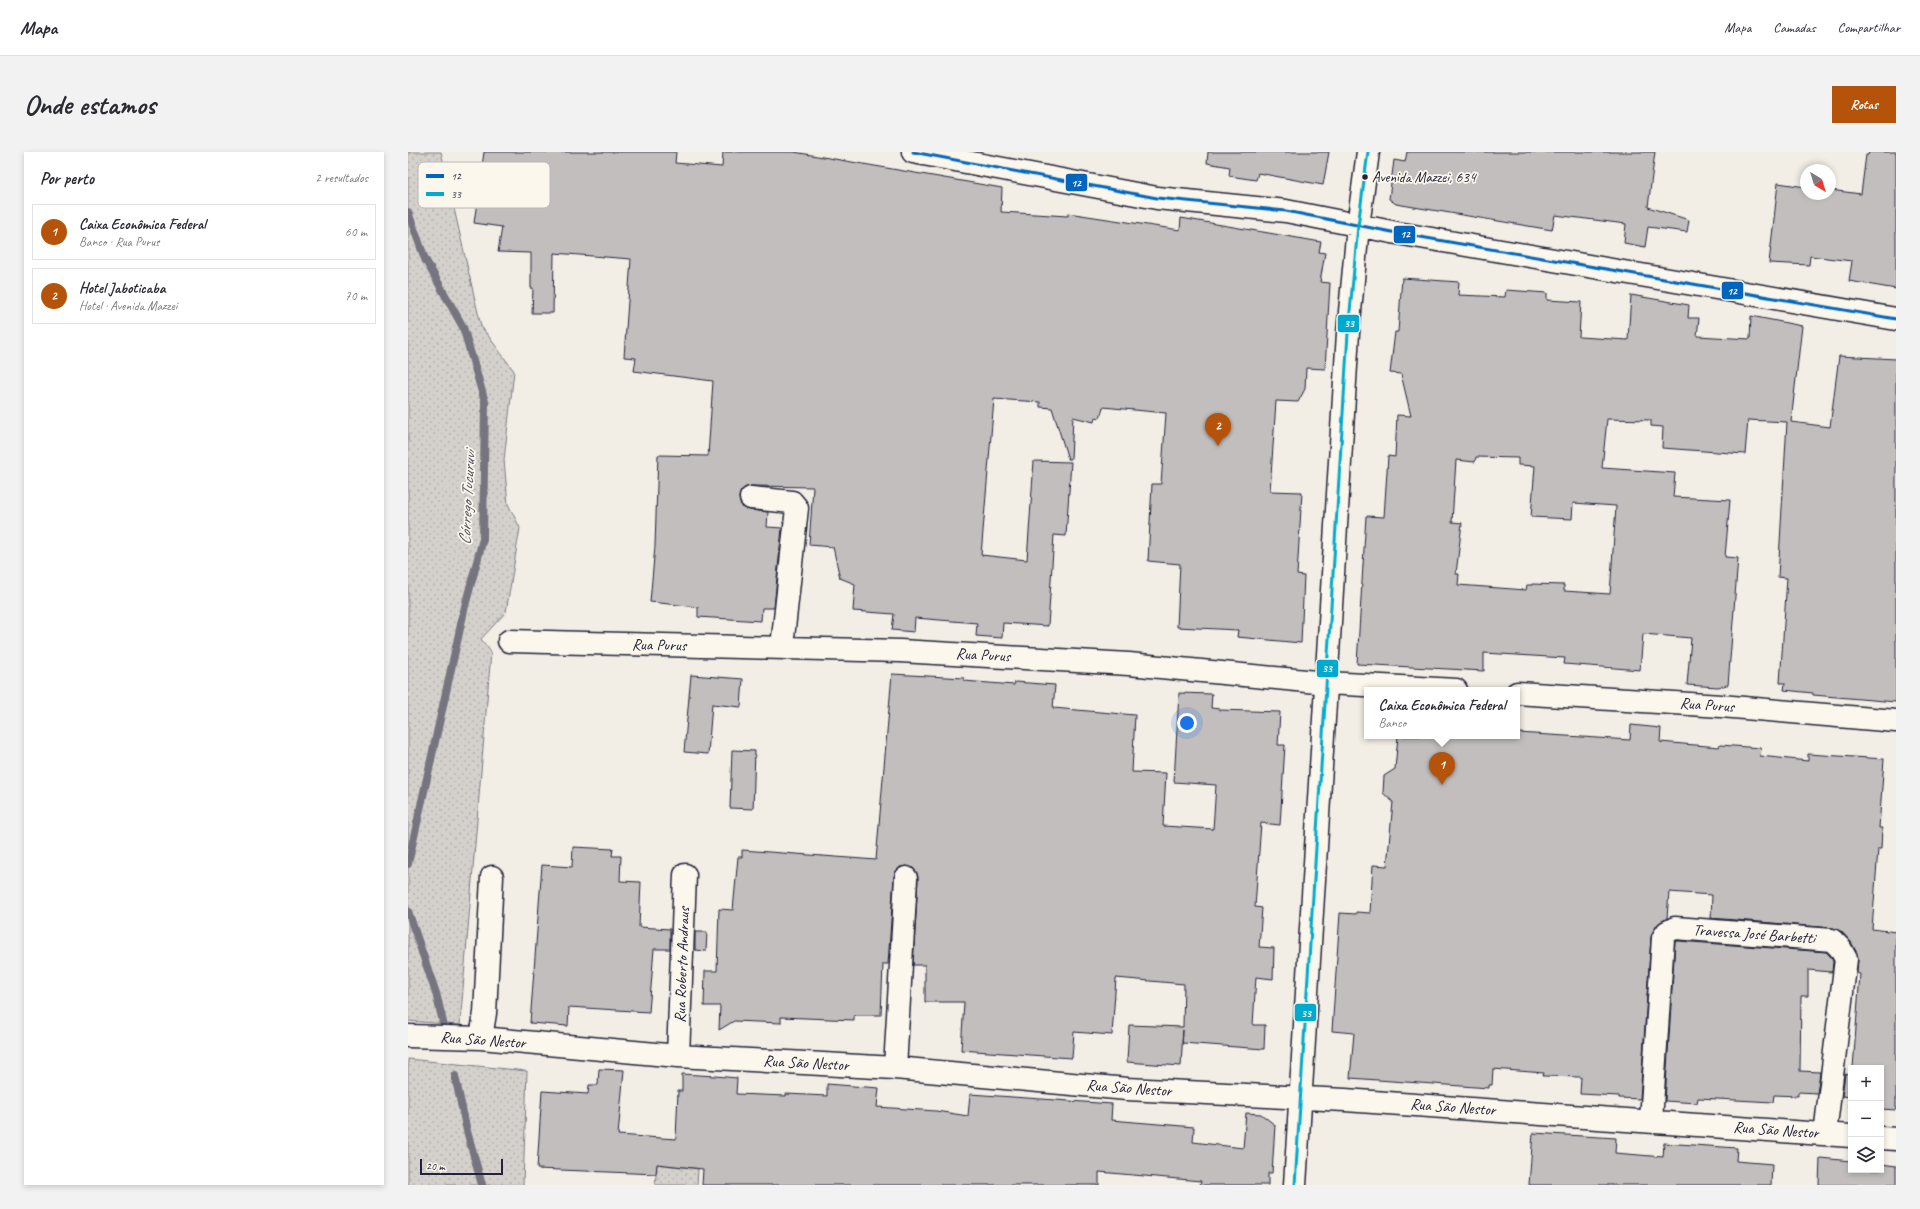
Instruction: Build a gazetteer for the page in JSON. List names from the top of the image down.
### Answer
{
  "streets": {
    "street": [
      "Rua Purus",
      "Travessa José Barbetti",
      "Rua Roberto Andraus",
      "Rua São Nestor"
    ]
  },
  "crossings": [
    ["Travessa José Barbetti", "Rua São Nestor"],
    ["Rua Roberto Andraus", "Rua São Nestor"]
  ],
  "water": ["Córrego Tucuruvi"],
  "places": ["Avenida Mazzei, 634"],
  "lines": ["transit line 12", "transit line 33"],
  "legend": ["12", "33"],
  "scale_bar": "20 m",
  "north": "bottom right",
  "page": {
    "header": "Mapa",
    "nav": ["Mapa", "Camadas", "Compartilhar"],
    "buttons": "Rotas",
    "title": "Onde estamos",
    "heading": ["Por perto", "2 resultados"],
    "list": [
      {
        "mark": "1",
        "name": "Caixa Econômica Federal",
        "note": "Banco · Rua Purus",
        "value": "60 m"
      },
      {
        "mark": "2",
        "name": "Hotel Jaboticaba",
        "note": "Hotel · Avenida Mazzei",
        "value": "70 m"
      }
    ],
    "pins": ["2", "1"],
    "popup": ["Caixa Econômica Federal", "Banco"],
    "map_buttons": ["+", "−"],
    "scale": "20 m"
  }
}
